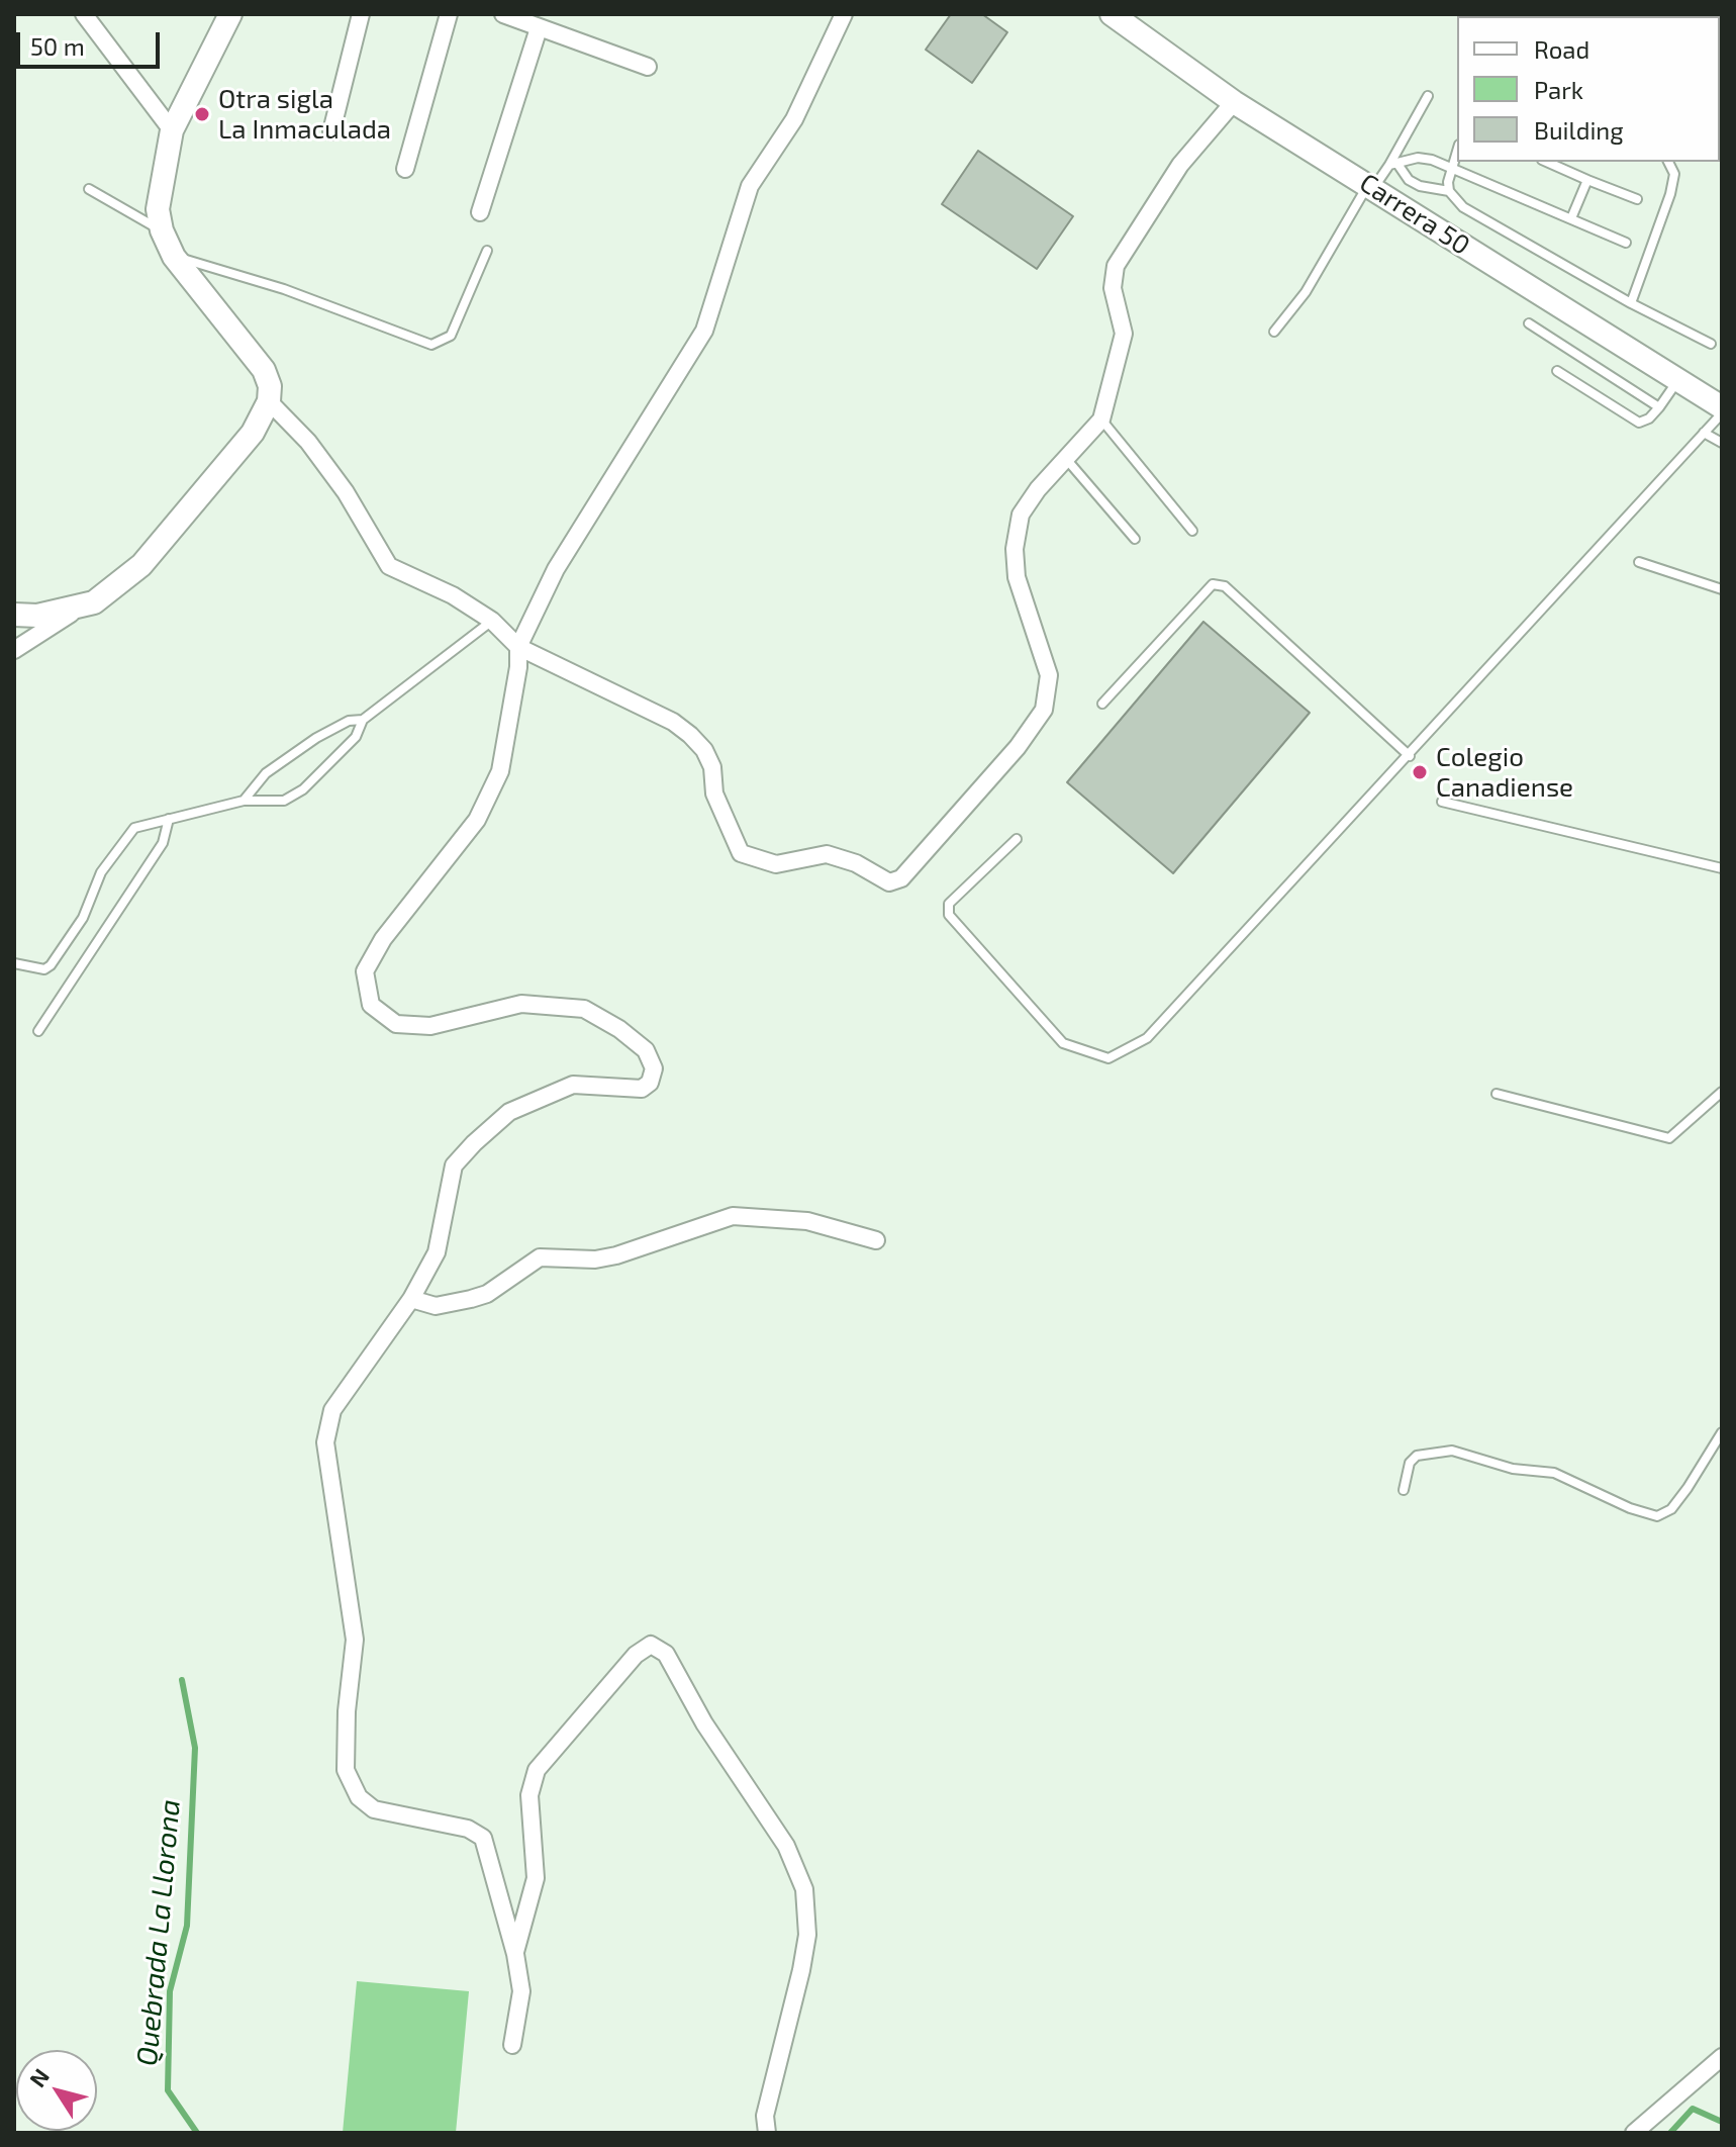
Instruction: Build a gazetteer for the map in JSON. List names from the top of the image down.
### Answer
{
  "streets": {
    "street": ["Carrera 50"]
  },
  "water": ["Quebrada La Llorona"],
  "places": ["Otra sigla La Inmaculada", "Colegio Canadiense"],
  "legend": ["Road", "Park", "Building"],
  "scale_bar": "50 m",
  "north": "top left"
}
